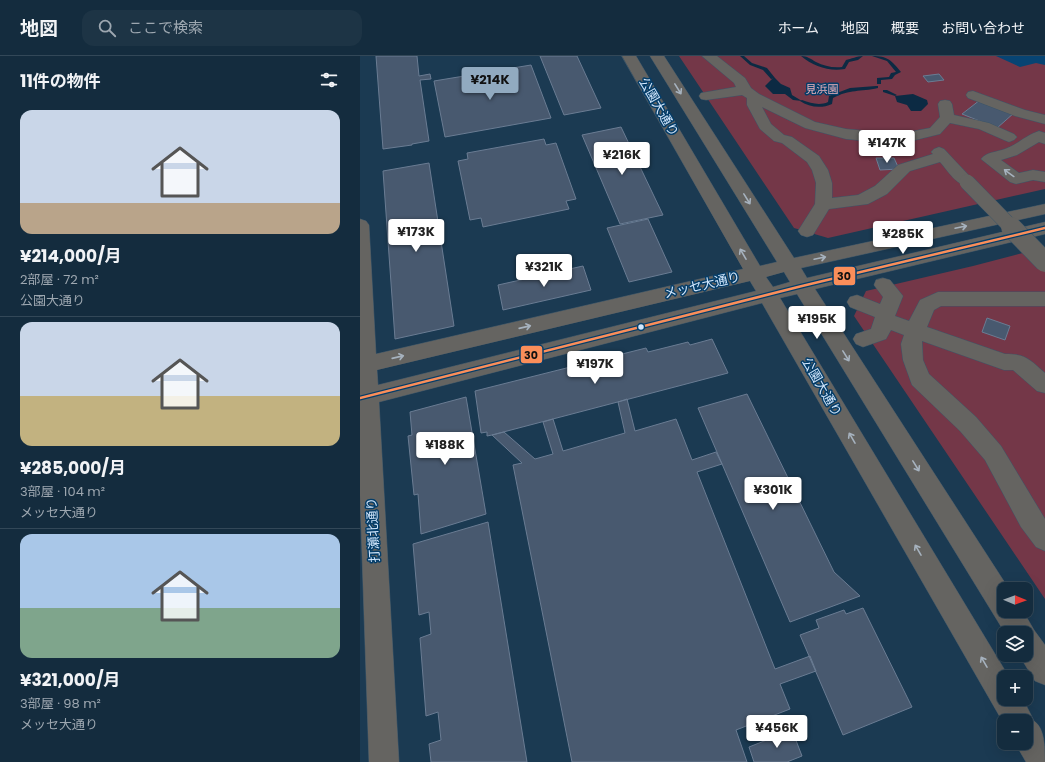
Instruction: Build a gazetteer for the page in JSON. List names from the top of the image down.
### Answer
{
  "streets": {
    "street": ["公園大通り", "メッセ大通り", "打瀬北通り"]
  },
  "crossings": [
    ["公園大通り", "メッセ大通り"],
    ["メッセ大通り", "打瀬北通り"]
  ],
  "parks": ["見浜園"],
  "lines": ["transit line 30"],
  "north": "right",
  "page": {
    "header": "地図",
    "search": "ここで検索",
    "nav": [
      "ホーム",
      "地図",
      "概要",
      "お問い合わせ"
    ],
    "heading": "11件の物件",
    "price": [
      "¥214K",
      "¥147K",
      "¥216K",
      "¥173K",
      "¥285K",
      "¥321K",
      "¥195K",
      "¥197K",
      "¥188K",
      "¥301K",
      "¥456K"
    ],
    "list": [
      {
        "name": "¥214,000/月",
        "note": "2部屋 · 72 m² · 公園大通り"
      },
      {
        "name": "¥285,000/月",
        "note": "3部屋 · 104 m² · メッセ大通り"
      },
      {
        "name": "¥321,000/月",
        "note": "3部屋 · 98 m² · メッセ大通り"
      }
    ],
    "map_buttons": ["+", "−"]
  }
}
